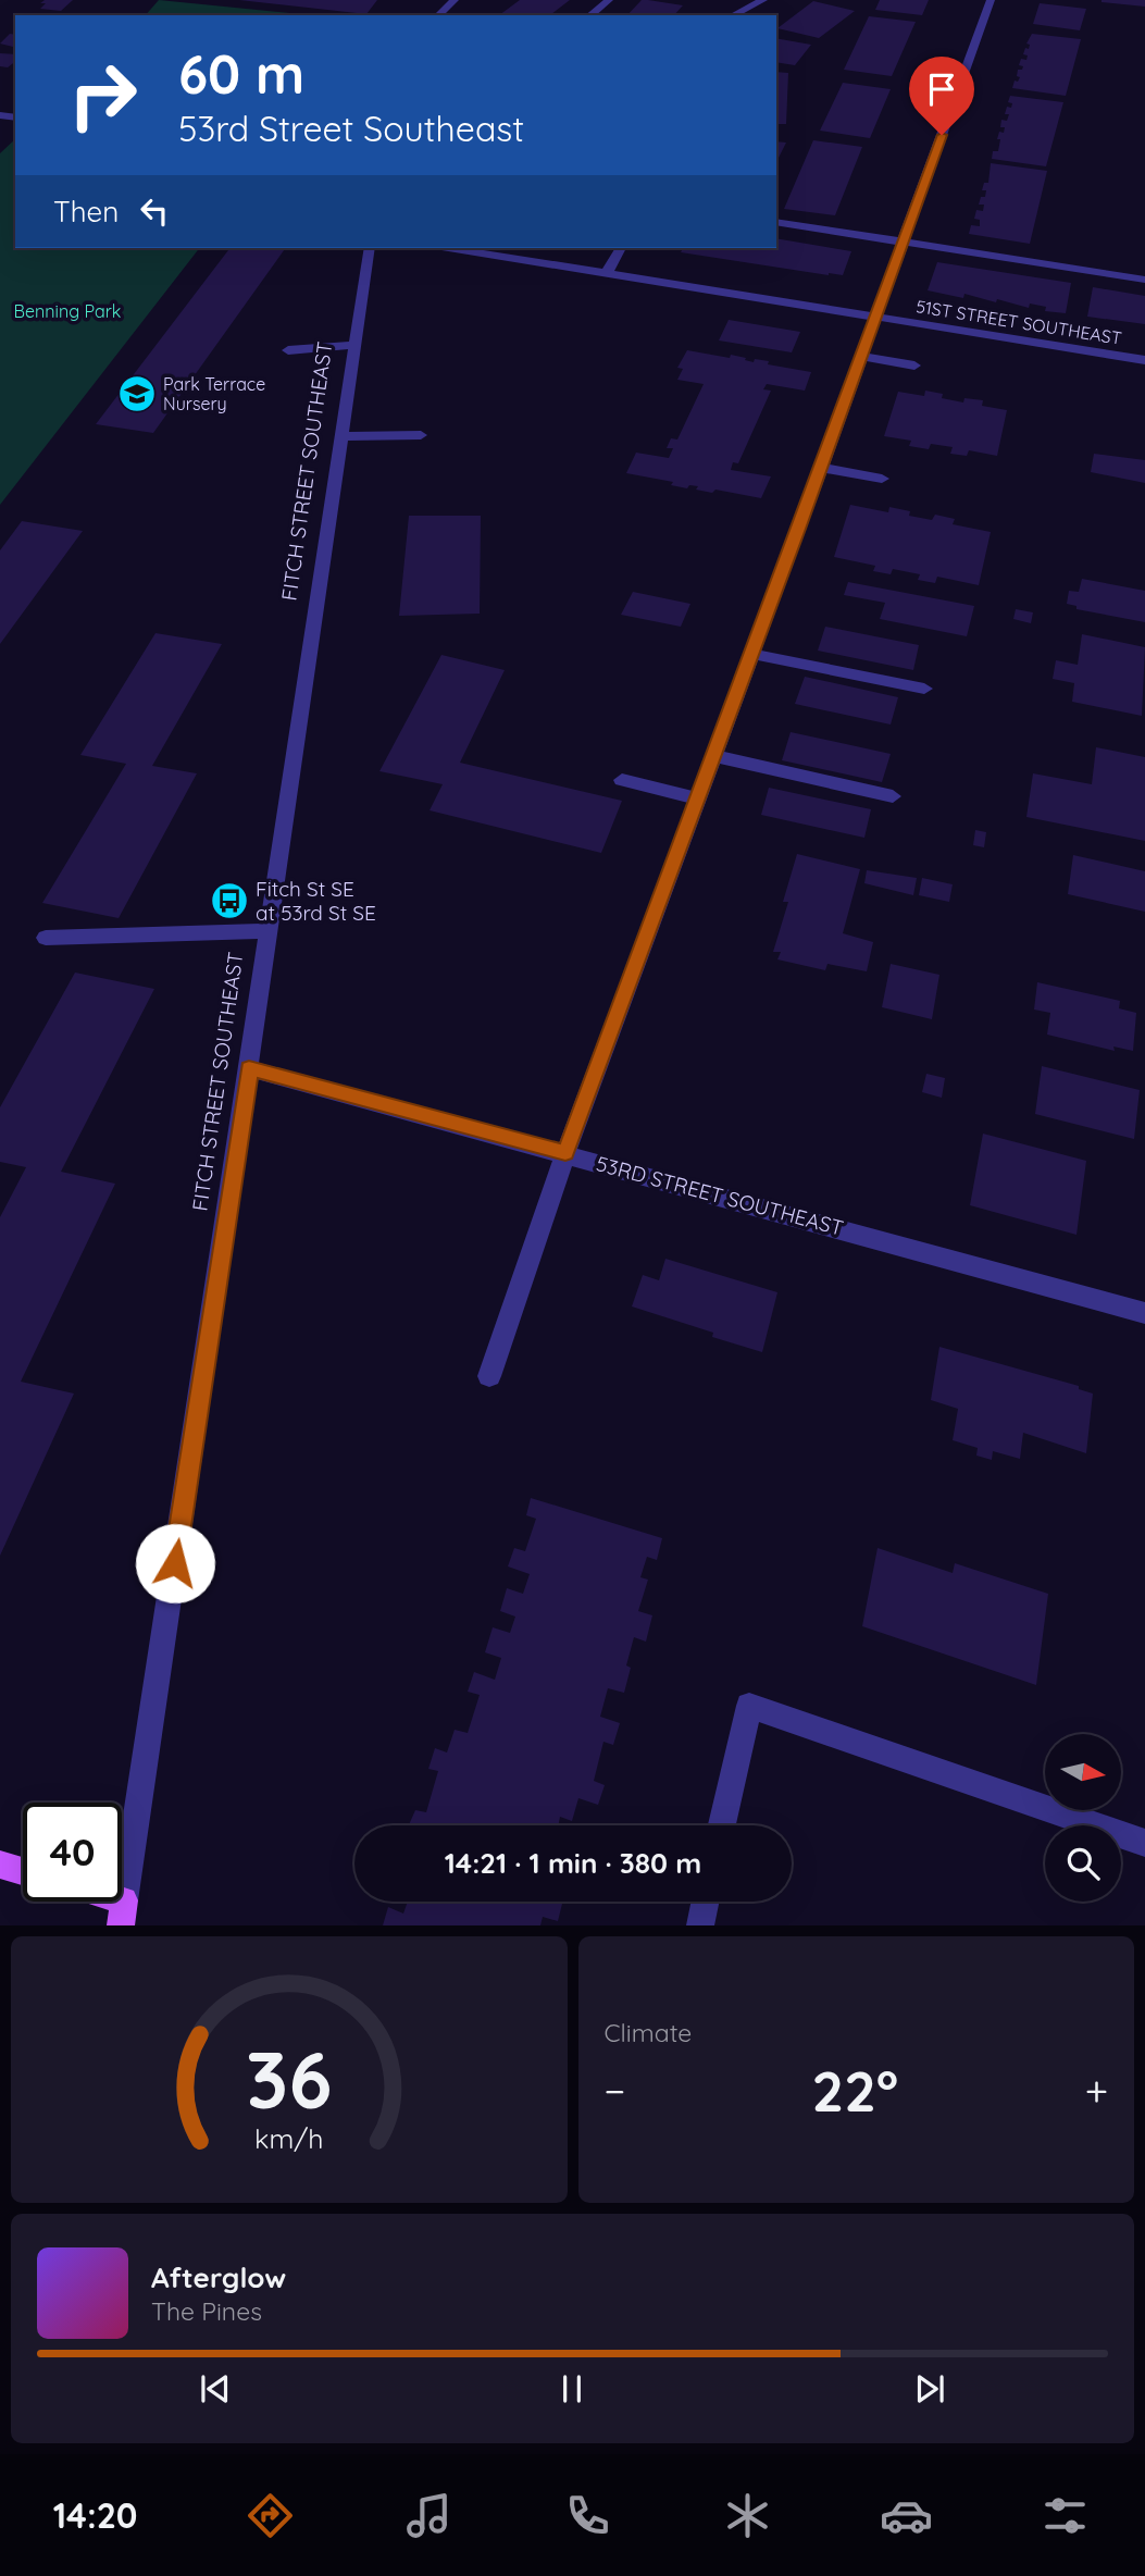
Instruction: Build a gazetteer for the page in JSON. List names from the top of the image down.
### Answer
{
  "streets": {
    "street": ["51ST STREET SOUTHEAST", "FITCH STREET SOUTHEAST", "53RD STREET SOUTHEAST"]
  },
  "crossings": [
    ["FITCH STREET SOUTHEAST", "53RD STREET SOUTHEAST"]
  ],
  "parks": ["Benning Park"],
  "places": {
    "school or university": ["Park Terrace Nursery"],
    "bus stop": ["Fitch St SE at 53rd St SE"]
  },
  "north": "right",
  "page": {
    "turn": ["60 m", "53rd Street Southeast"],
    "then": "Then",
    "limit": "40",
    "trip": "14:21 · 1 min · 380 m",
    "tile": "Climate",
    "heat": ["−", "22°", "+"],
    "song": ["Afterglow", "The Pines"],
    "tabs": "14:20",
    "gauge": ["36", "km/h"]
  }
}
